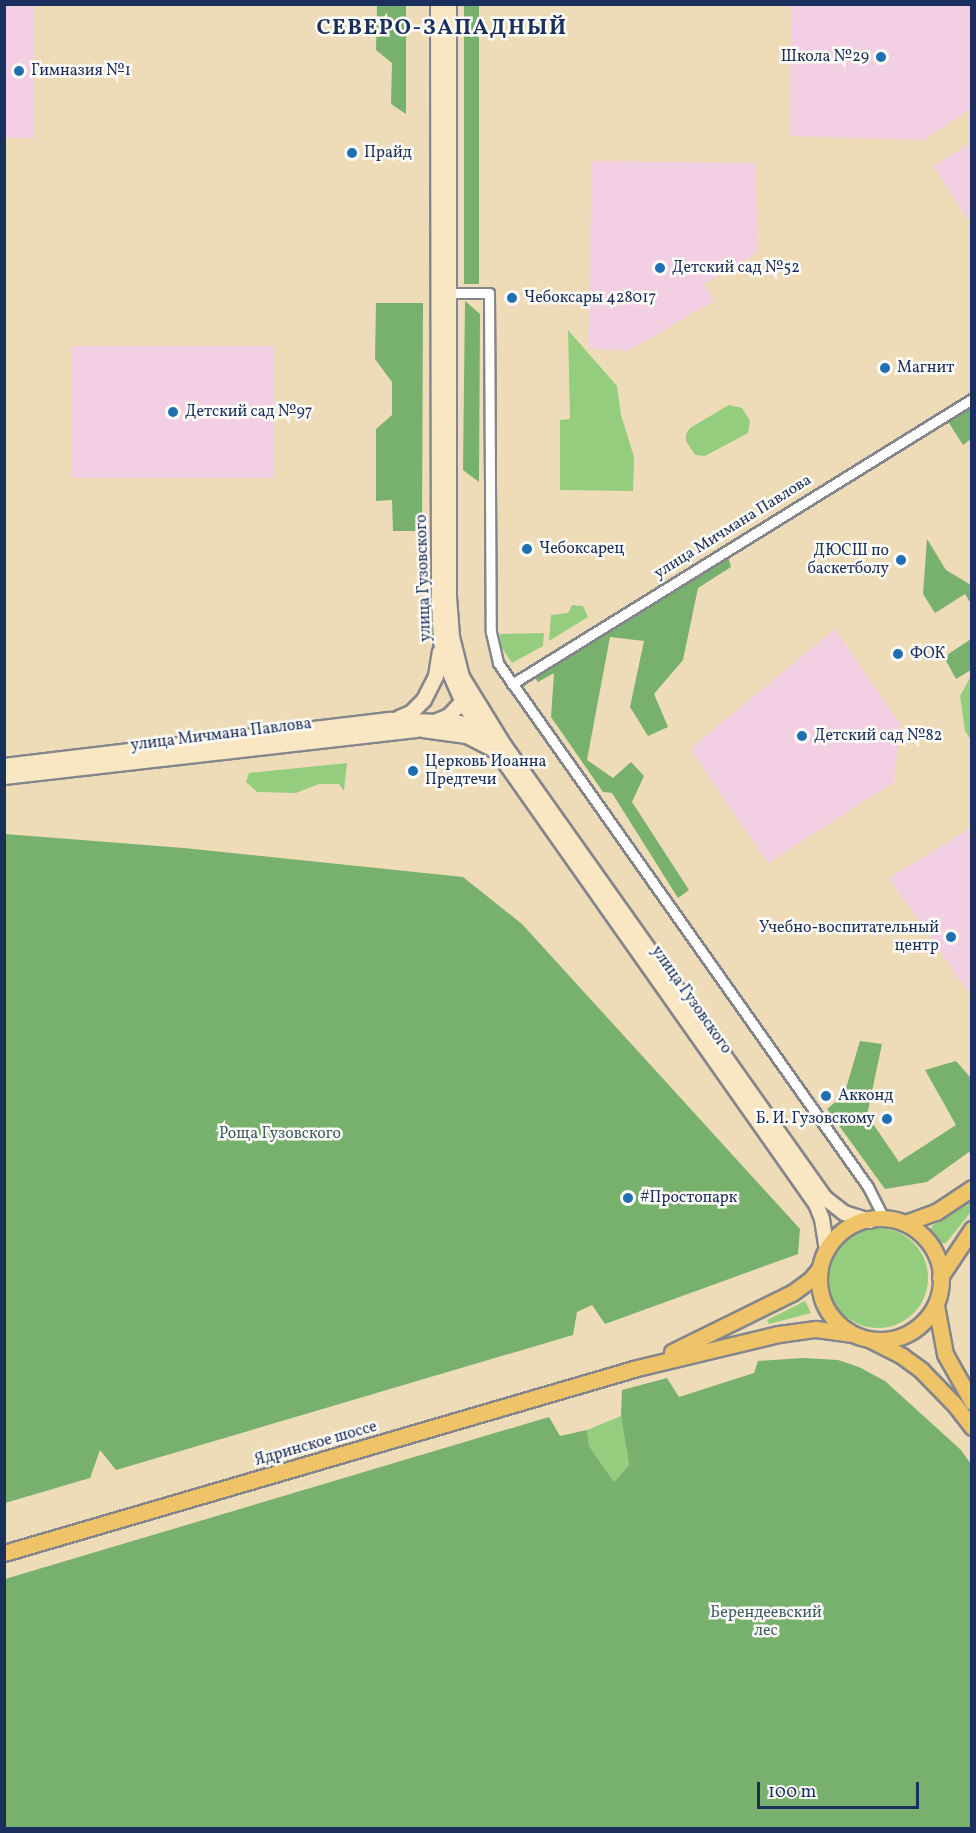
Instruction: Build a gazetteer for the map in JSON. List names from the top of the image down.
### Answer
{
  "streets": {
    "main road": ["улица Мичмана Павлова", "улица Гузовского", "Ядринское шоссе"]
  },
  "crossings": [
    ["улица Мичмана Павлова", "улица Гузовского"],
    ["улица Гузовского", "Ядринское шоссе"]
  ],
  "districts": ["СЕВЕРО-ЗАПАДНЫЙ"],
  "parks": ["Роща Гузовского", "Берендеевский лес"],
  "places": [
    "Школа №29",
    "Гимназия №1",
    "Прайд",
    "Детский сад №52",
    "Чебоксары 428017",
    "Магнит",
    "Детский сад №97",
    "Чебоксарец",
    "ДЮСШ по баскетболу",
    "ФОК",
    "Детский сад №82",
    "Церковь Иоанна Предтечи",
    "Учебно-воспитательный центр",
    "Акконд",
    "Б. И. Гузовскому",
    "#Простопарк"
  ],
  "scale_bar": "100 m"
}
